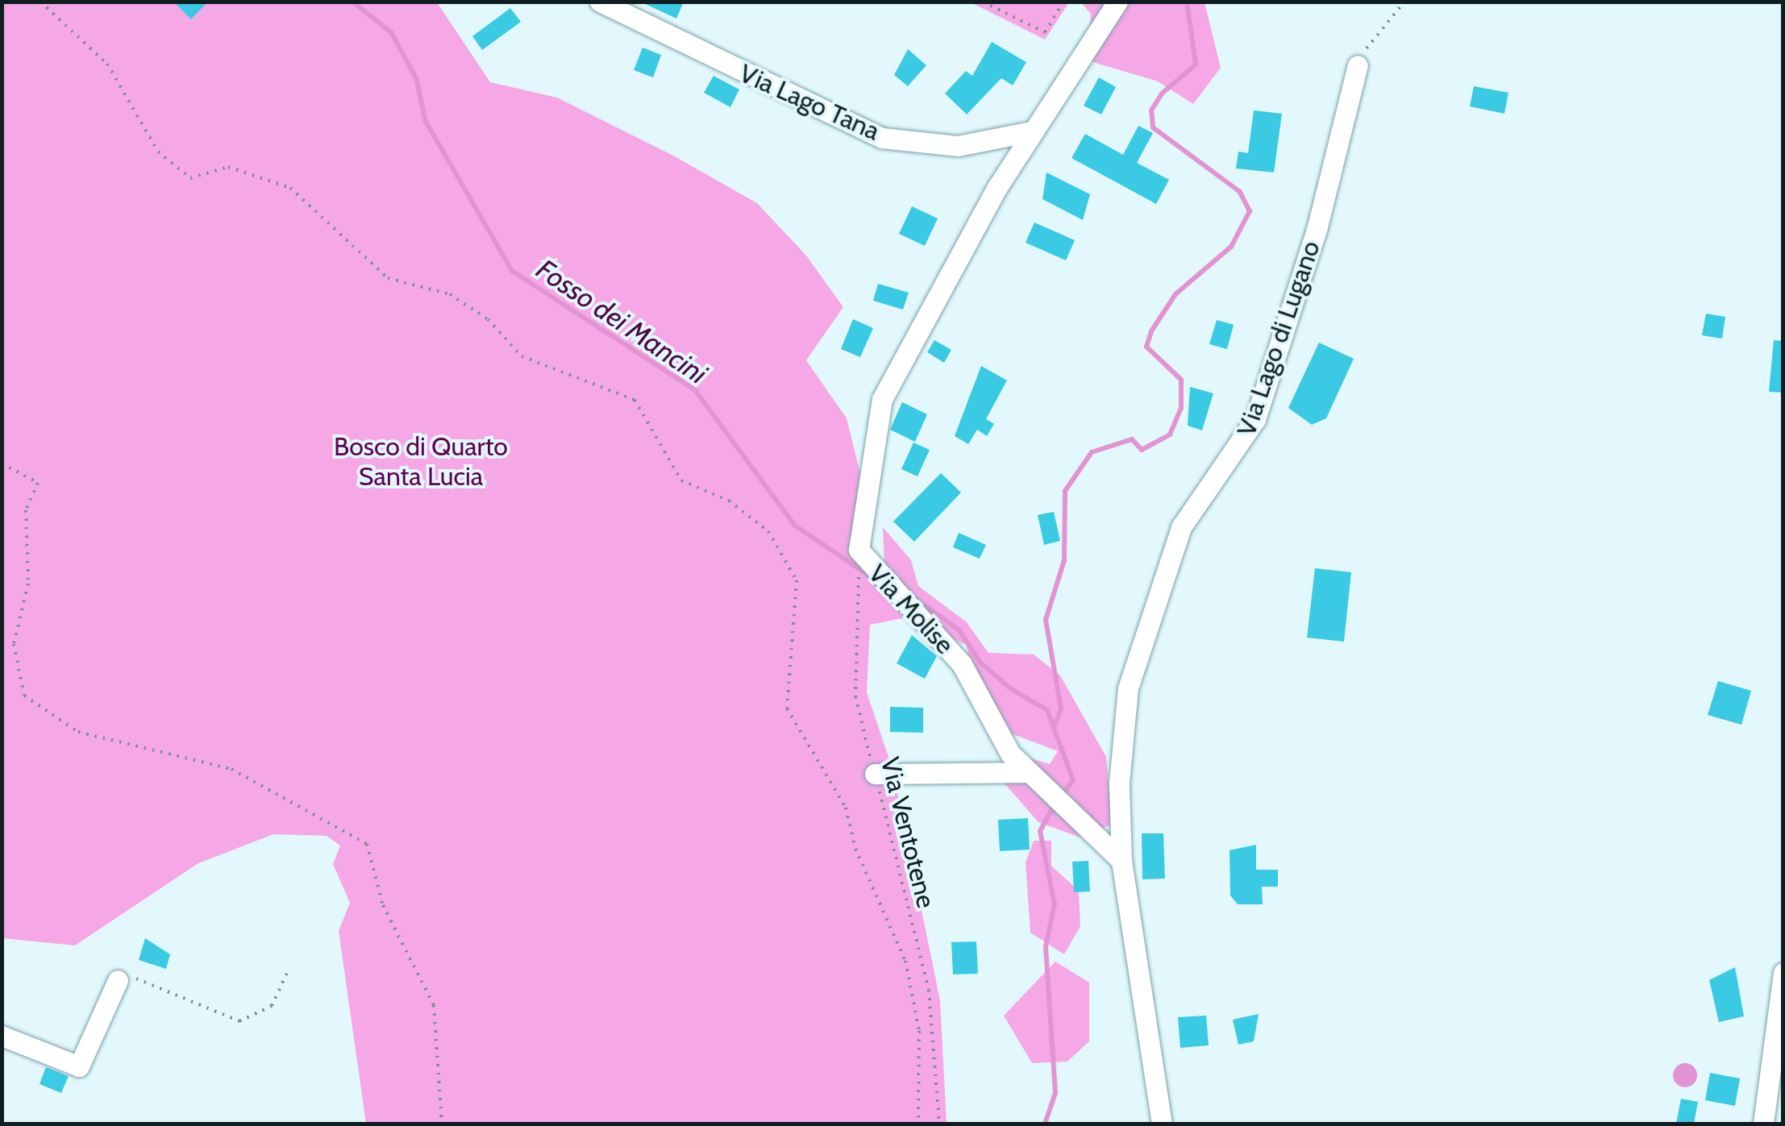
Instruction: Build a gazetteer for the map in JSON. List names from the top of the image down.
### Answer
{
  "streets": {
    "street": ["Via Lago Tana", "Via Lago di Lugano", "Via Molise"],
    "path": ["Via Ventotene"]
  },
  "crossings": [
    ["Via Lago Tana", "Via Molise"],
    ["Via Lago di Lugano", "Via Molise"],
    ["Via Molise", "Via Ventotene"]
  ],
  "water": ["Fosso dei Mancini"],
  "parks": ["Bosco di Quarto Santa Lucia"]
}
